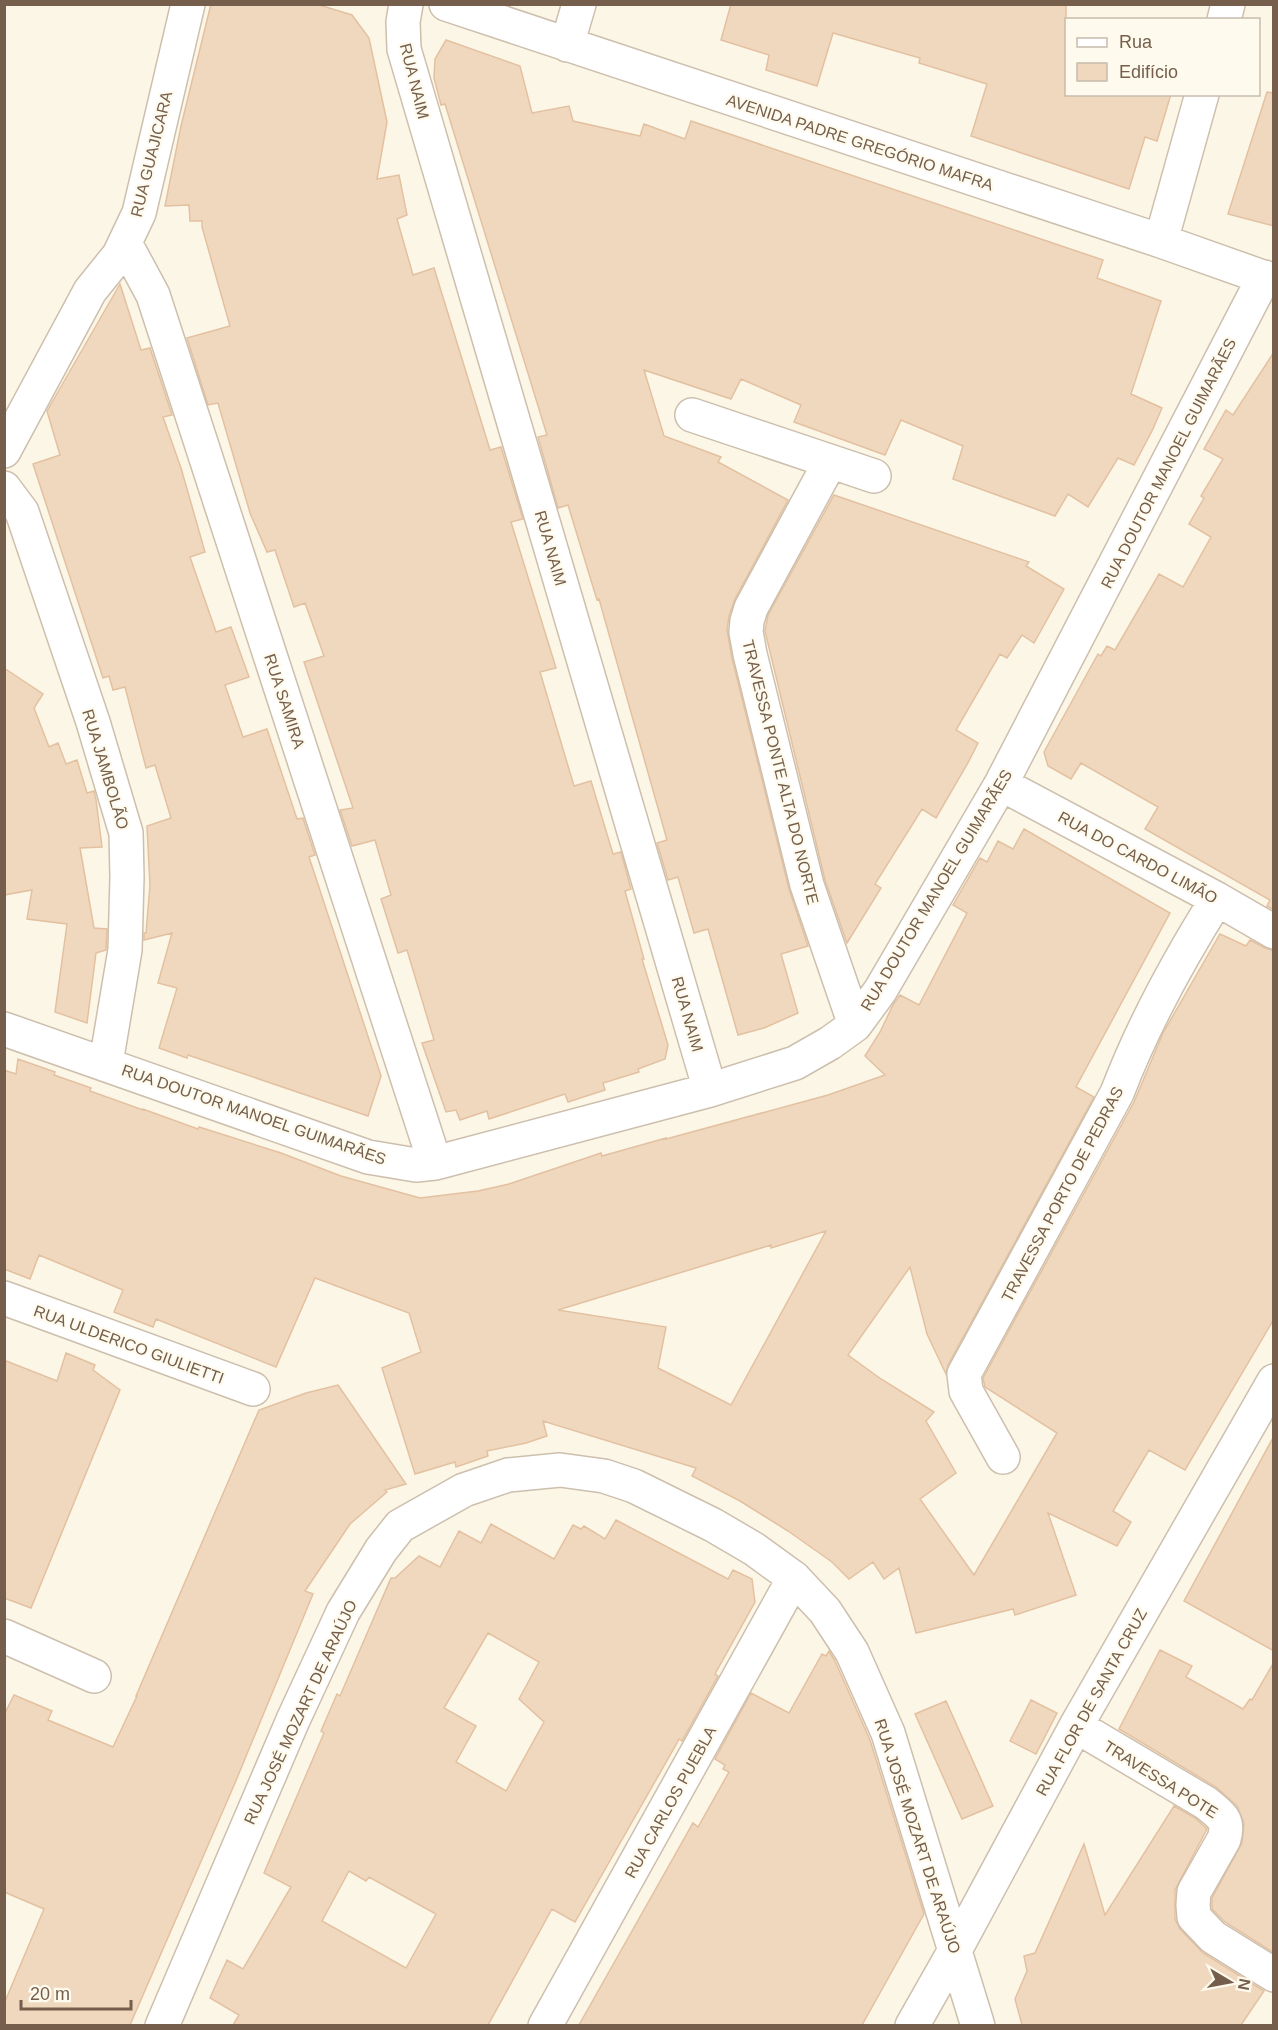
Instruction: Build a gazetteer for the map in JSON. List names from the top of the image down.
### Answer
{
  "streets": {
    "street": [
      "RUA NAIM",
      "AVENIDA PADRE GREGÓRIO MAFRA",
      "RUA GUAJICARA",
      "RUA DOUTOR MANOEL GUIMARÃES",
      "RUA SAMIRA",
      "RUA JAMBOLÃO",
      "TRAVESSA PONTE ALTA DO NORTE",
      "RUA DO CARDO LIMÃO",
      "TRAVESSA PORTO DE PEDRAS",
      "RUA ULDERICO GIULIETTI",
      "RUA FLOR DE SANTA CRUZ",
      "RUA JOSÉ MOZART DE ARAÚJO",
      "TRAVESSA POTE",
      "RUA CARLOS PUEBLA"
    ]
  },
  "crossings": [
    ["RUA NAIM", "RUA DOUTOR MANOEL GUIMARÃES"],
    ["AVENIDA PADRE GREGÓRIO MAFRA", "RUA DOUTOR MANOEL GUIMARÃES"],
    ["RUA GUAJICARA", "RUA SAMIRA"],
    ["RUA DOUTOR MANOEL GUIMARÃES", "RUA SAMIRA"],
    ["RUA DOUTOR MANOEL GUIMARÃES", "RUA JAMBOLÃO"],
    ["RUA DOUTOR MANOEL GUIMARÃES", "TRAVESSA PONTE ALTA DO NORTE"],
    ["RUA DOUTOR MANOEL GUIMARÃES", "RUA DO CARDO LIMÃO"],
    ["RUA DO CARDO LIMÃO", "TRAVESSA PORTO DE PEDRAS"],
    ["RUA FLOR DE SANTA CRUZ", "RUA JOSÉ MOZART DE ARAÚJO"],
    ["RUA FLOR DE SANTA CRUZ", "TRAVESSA POTE"],
    ["RUA JOSÉ MOZART DE ARAÚJO", "RUA CARLOS PUEBLA"]
  ],
  "legend": ["Rua", "Edifício"],
  "scale_bar": "20 m",
  "north": "right"
}
